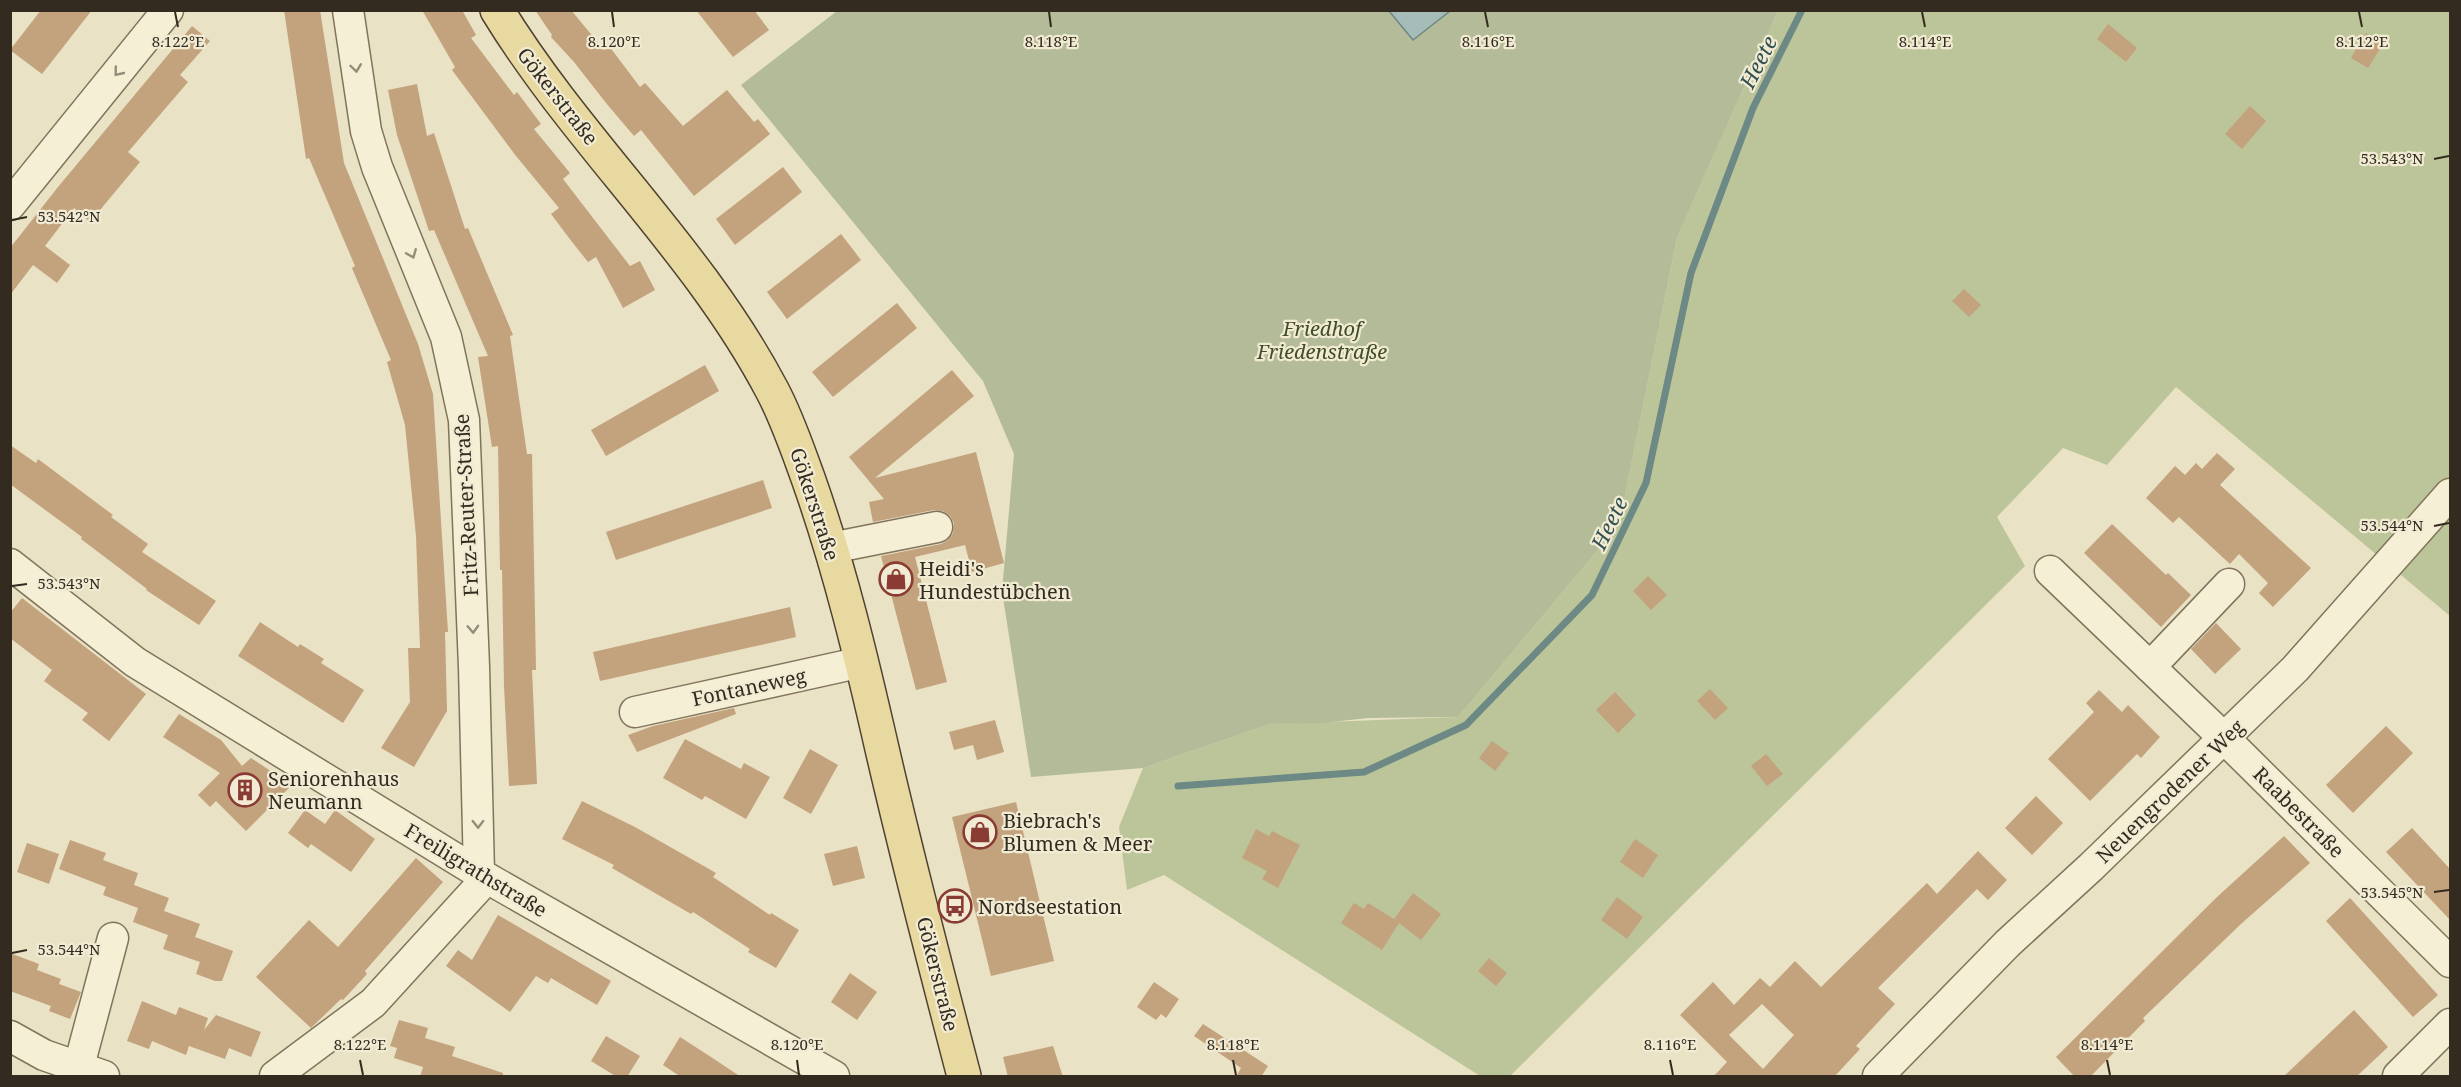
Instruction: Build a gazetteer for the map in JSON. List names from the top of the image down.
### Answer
{
  "streets": {
    "main road": ["Gökerstraße"],
    "street": [
      "Fritz-Reuter-Straße",
      "Fontaneweg",
      "Neuengrodener Weg",
      "Raabestraße",
      "Freiligrathstraße"
    ]
  },
  "crossings": [
    ["Gökerstraße", "Fontaneweg"],
    ["Fritz-Reuter-Straße", "Freiligrathstraße"],
    ["Neuengrodener Weg", "Raabestraße"]
  ],
  "one_way": ["Fritz-Reuter-Straße"],
  "water": ["Heete"],
  "parks": ["Friedhof Friedenstraße"],
  "places": {
    "shop": ["Heidi's Hundestübchen", "Biebrach's Blumen & Meer"],
    "building": ["Seniorenhaus Neumann"],
    "bus stop": ["Nordseestation"]
  },
  "coordinates": [
    "8.112°E",
    "8.122°E",
    "8.120°E",
    "8.118°E",
    "8.116°E",
    "8.114°E",
    "53.543°N",
    "53.542°N",
    "53.544°N",
    "53.545°N"
  ]
}
